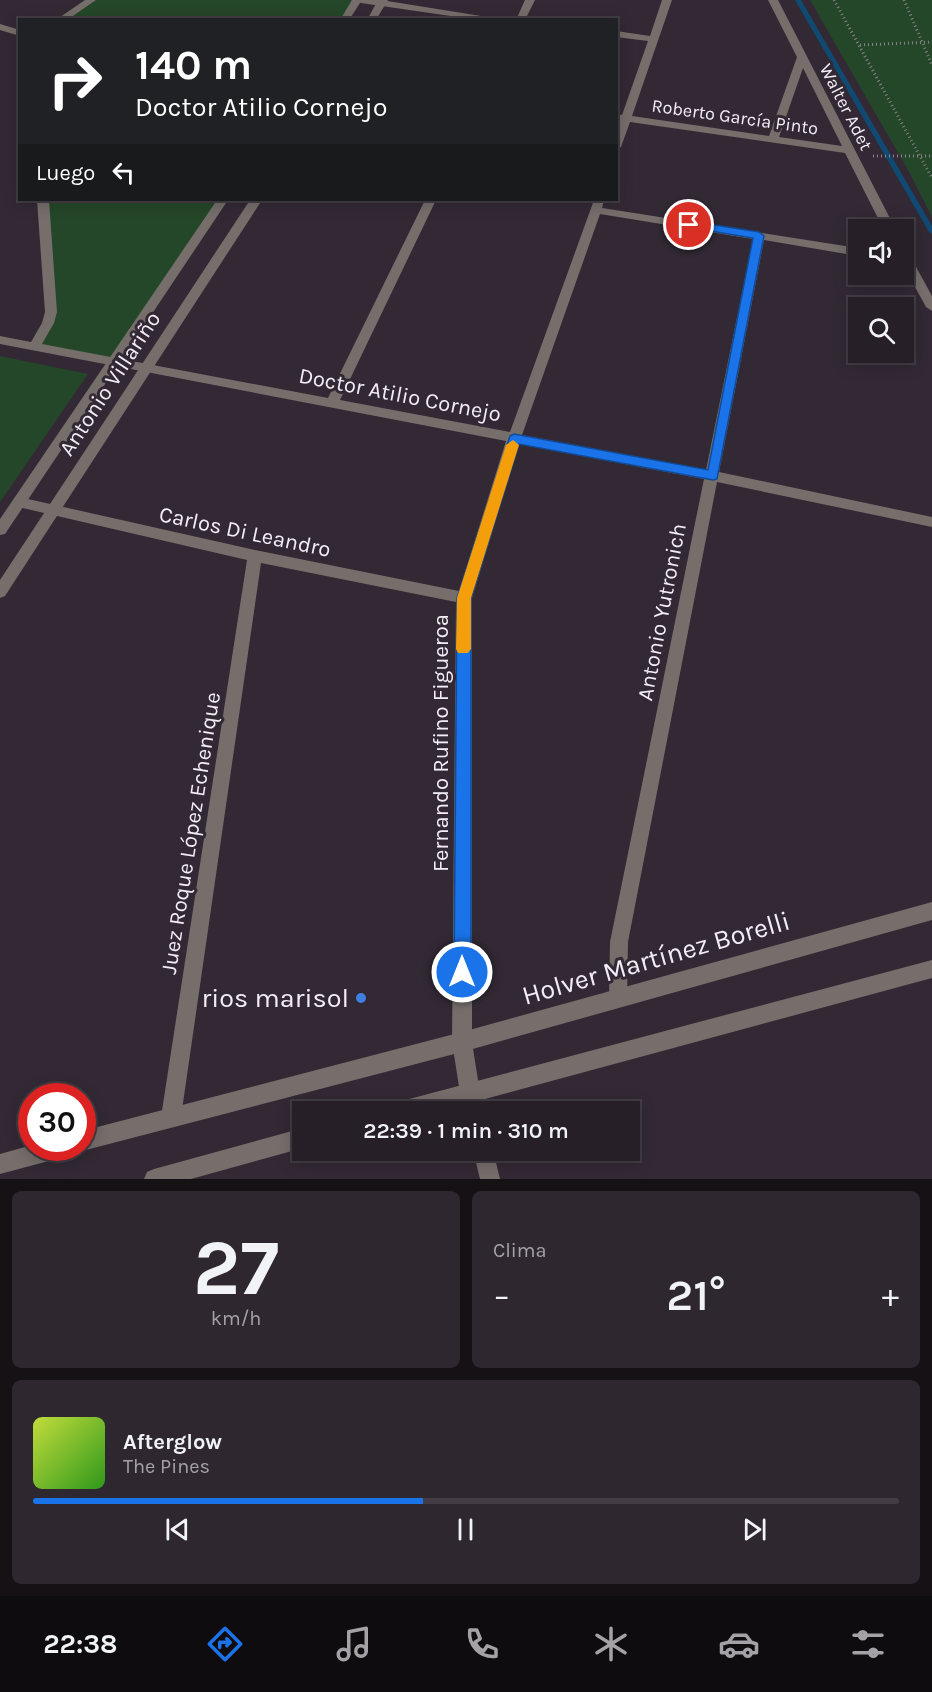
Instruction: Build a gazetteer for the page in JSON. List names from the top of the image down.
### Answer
{
  "streets": {
    "street": [
      "Walter Adet",
      "Roberto García Pinto",
      "Antonio Villariño",
      "Doctor Atilio Cornejo",
      "Carlos Di Leandro",
      "Antonio Yutronich",
      "Fernando Rufino Figueroa",
      "Juez Roque López Echenique",
      "Holver Martínez Borelli"
    ]
  },
  "crossings": [
    ["Walter Adet", "Roberto García Pinto"],
    ["Antonio Villariño", "Doctor Atilio Cornejo"],
    ["Antonio Villariño", "Carlos Di Leandro"],
    ["Doctor Atilio Cornejo", "Antonio Yutronich"],
    ["Doctor Atilio Cornejo", "Fernando Rufino Figueroa"],
    ["Carlos Di Leandro", "Fernando Rufino Figueroa"],
    ["Carlos Di Leandro", "Juez Roque López Echenique"],
    ["Antonio Yutronich", "Holver Martínez Borelli"],
    ["Fernando Rufino Figueroa", "Holver Martínez Borelli"],
    ["Juez Roque López Echenique", "Holver Martínez Borelli"]
  ],
  "places": ["rios marisol"],
  "page": {
    "turn": ["140 m", "Doctor Atilio Cornejo"],
    "then": "Luego",
    "limit": "30",
    "trip": "22:39 · 1 min · 310 m",
    "tile": [
      ["27", "km/h"],
      "Clima"
    ],
    "heat": ["−", "21°", "+"],
    "song": ["Afterglow", "The Pines"],
    "tabs": "22:38"
  }
}
